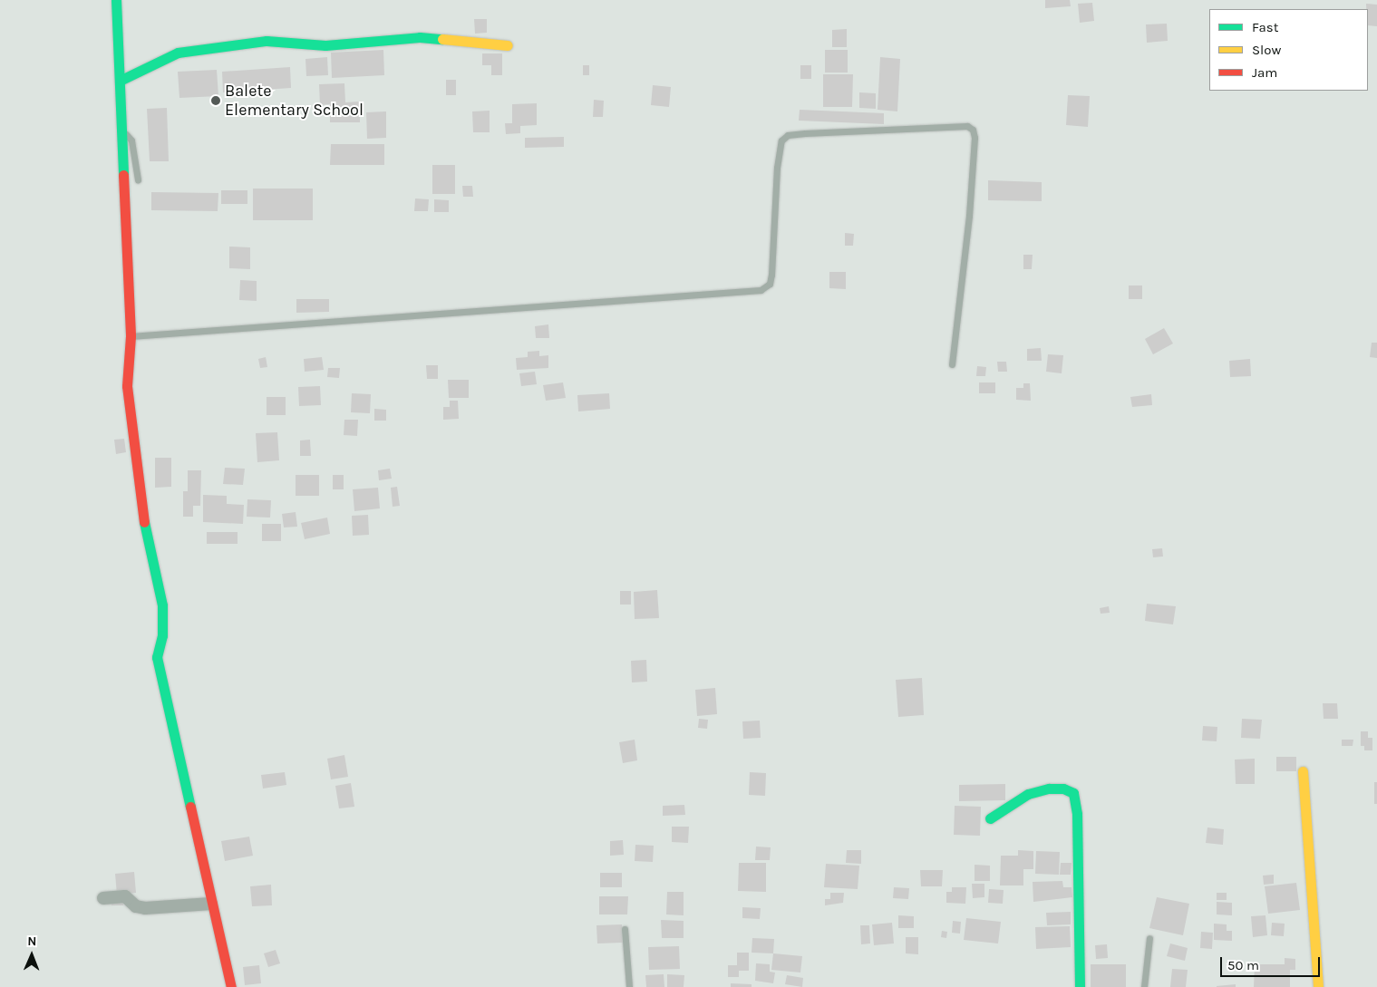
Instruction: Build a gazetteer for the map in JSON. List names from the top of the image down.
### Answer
{
  "places": ["Balete Elementary School"],
  "legend": ["Fast", "Slow", "Jam"],
  "scale_bar": "50 m",
  "north": "top"
}
